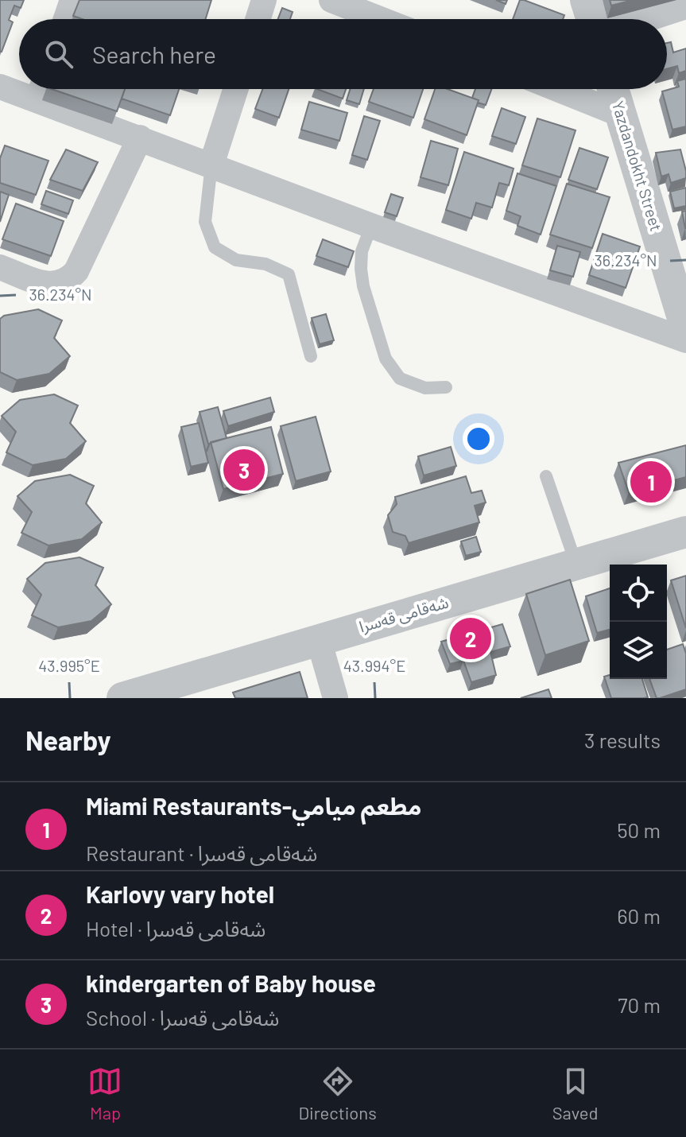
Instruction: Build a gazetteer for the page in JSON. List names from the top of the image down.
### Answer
{
  "streets": {
    "street": ["Yazdandokht Street", "شەقامی قەسرا"]
  },
  "page": {
    "search": "Search here",
    "pins": ["3", "1", "2"],
    "heading": ["Nearby", "3 results"],
    "list": [
      {
        "mark": "1",
        "name": "Miami Restaurants-مطعم ميامي",
        "note": "Restaurant · شەقامی قەسرا",
        "value": "50 m"
      },
      {
        "mark": "2",
        "name": "Karlovy vary hotel",
        "note": "Hotel · شەقامی قەسرا",
        "value": "60 m"
      },
      {
        "mark": "3",
        "name": "kindergarten of Baby house",
        "note": "School · شەقامی قەسرا",
        "value": "70 m"
      }
    ],
    "nav": ["Map", "Directions", "Saved"]
  },
  "coordinates": ["36.234°N", "43.995°E", "43.994°E"]
}
